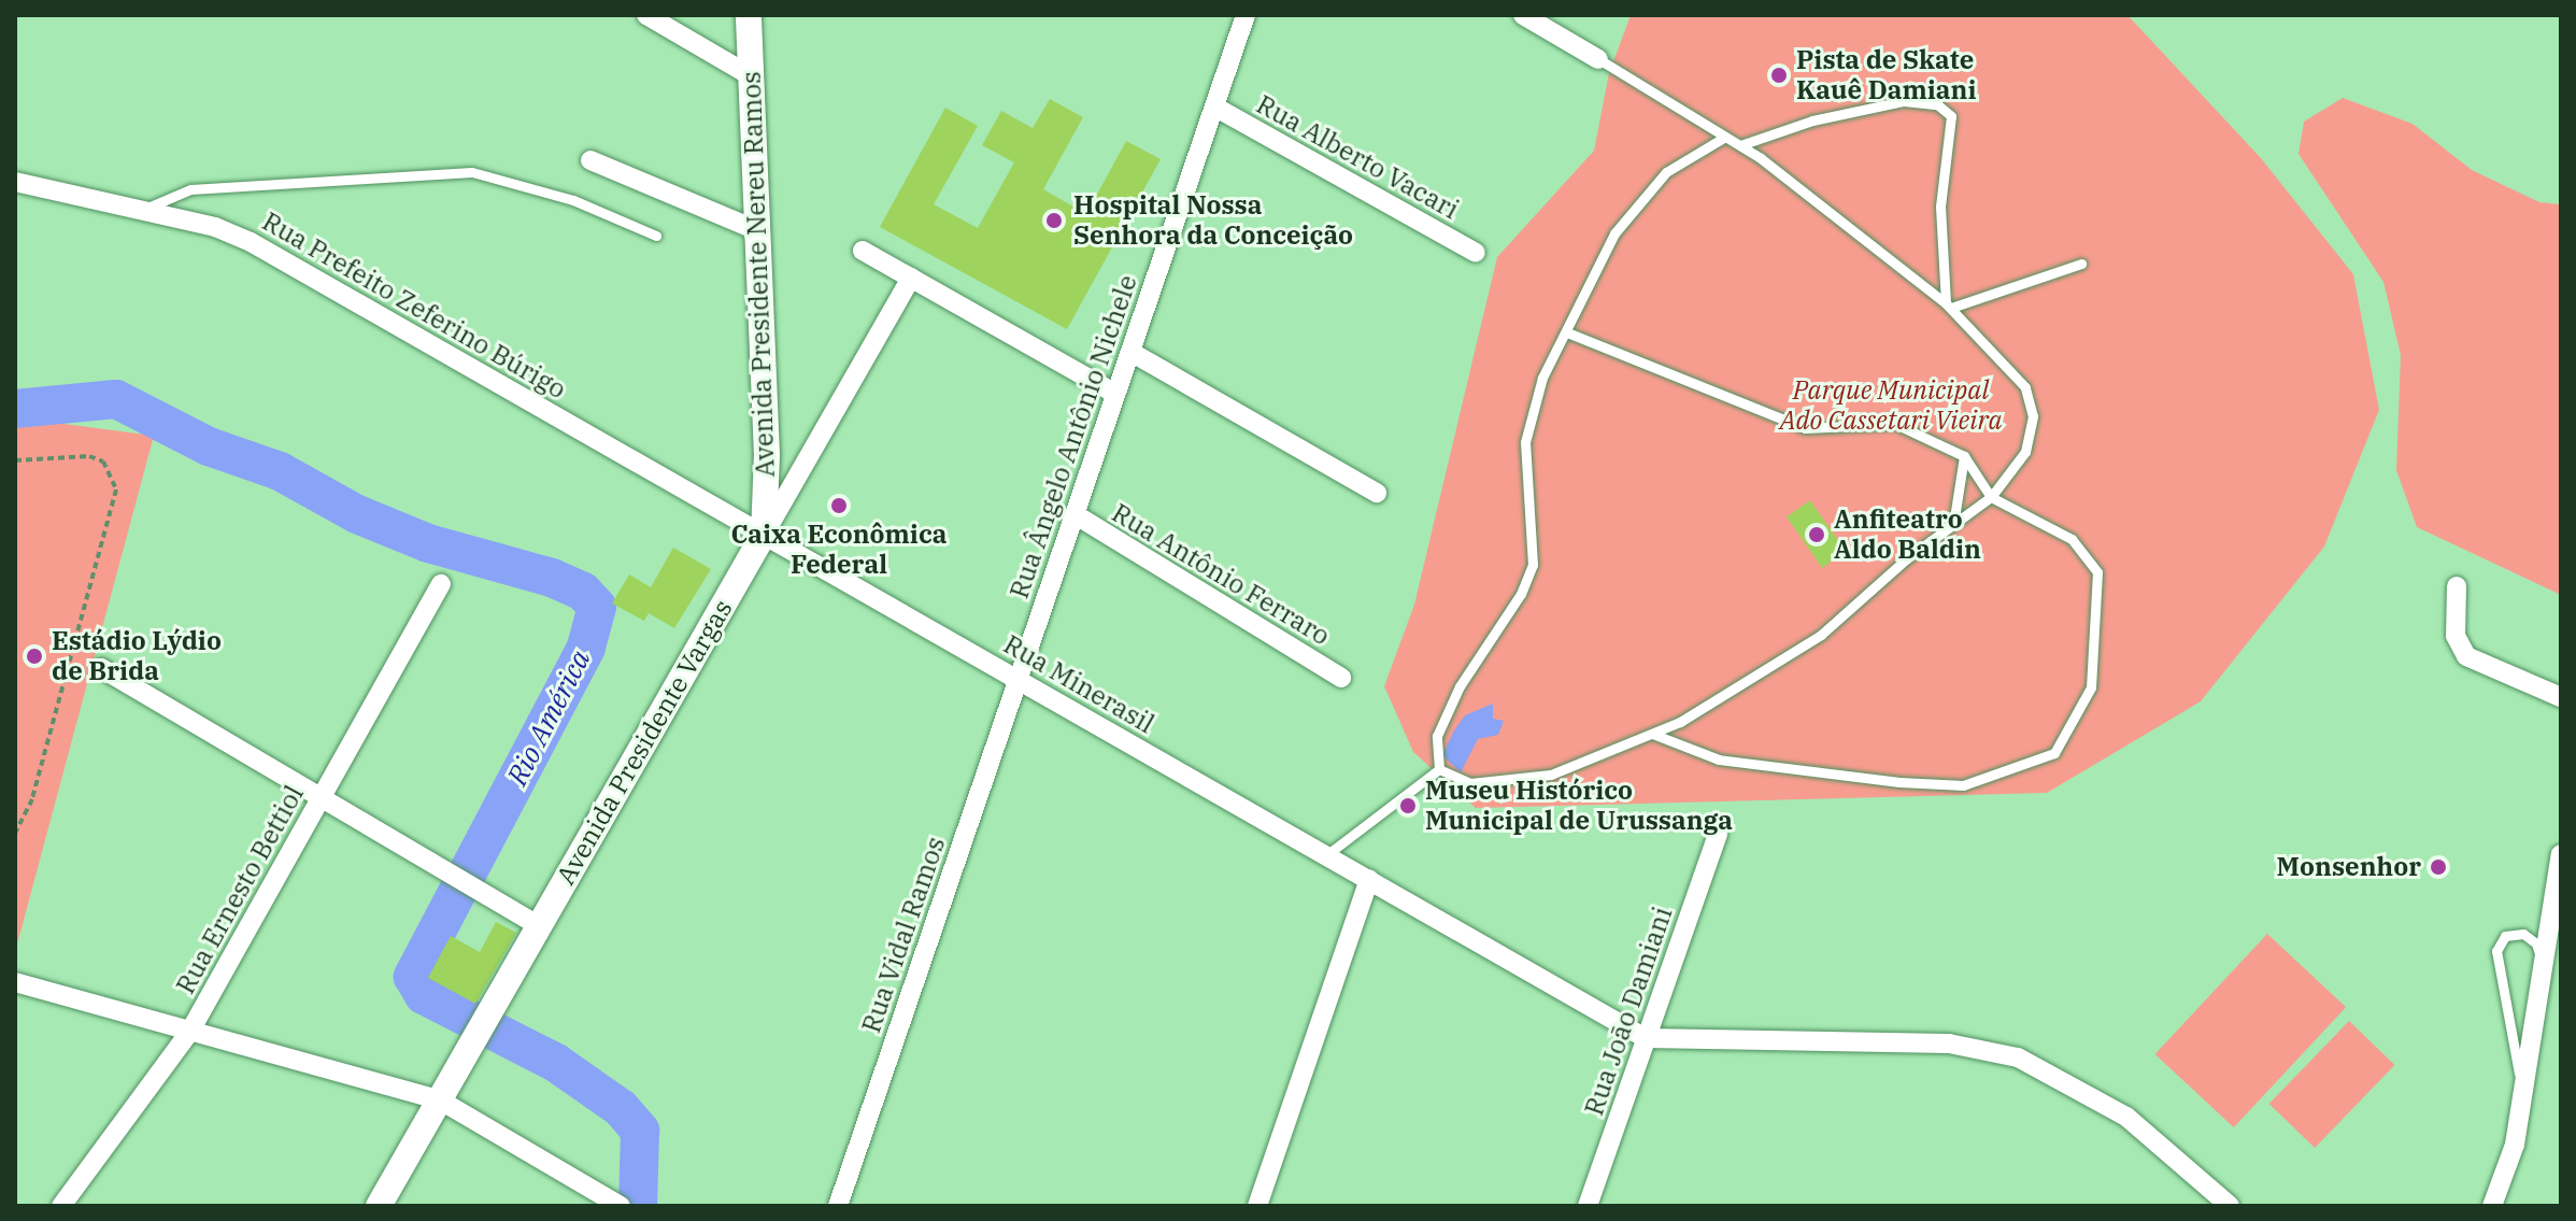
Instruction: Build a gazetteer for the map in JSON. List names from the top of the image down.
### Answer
{
  "streets": {
    "street": [
      "Rua Alberto Vacari",
      "Avenida Presidente Nereu Ramos",
      "Rua Prefeito Zeferino Búrigo",
      "Rua Ângelo Antônio Nichele",
      "Rua Antônio Ferraro",
      "Rua Minerasil",
      "Avenida Presidente Vargas",
      "Rua Ernesto Bettiol",
      "Rua Vidal Ramos",
      "Rua João Damiani"
    ]
  },
  "crossings": [
    ["Rua Alberto Vacari", "Rua Ângelo Antônio Nichele"],
    ["Avenida Presidente Nereu Ramos", "Rua Prefeito Zeferino Búrigo"],
    ["Avenida Presidente Nereu Ramos", "Rua Minerasil"],
    ["Avenida Presidente Nereu Ramos", "Avenida Presidente Vargas"],
    ["Rua Prefeito Zeferino Búrigo", "Rua Minerasil"],
    ["Rua Prefeito Zeferino Búrigo", "Avenida Presidente Vargas"],
    ["Rua Ângelo Antônio Nichele", "Rua Antônio Ferraro"],
    ["Rua Ângelo Antônio Nichele", "Rua Minerasil"],
    ["Rua Ângelo Antônio Nichele", "Rua Vidal Ramos"],
    ["Rua Minerasil", "Avenida Presidente Vargas"],
    ["Rua Minerasil", "Rua Vidal Ramos"],
    ["Rua Minerasil", "Rua João Damiani"]
  ],
  "water": ["Rio América"],
  "parks": ["Parque Municipal Ado Cassetari Vieira"],
  "places": [
    "Pista de Skate Kauê Damiani",
    "Hospital Nossa Senhora da Conceição",
    "Caixa Econômica Federal",
    "Anfiteatro Aldo Baldin",
    "Estádio Lýdio de Brida",
    "Museu Histórico Municipal de Urussanga",
    "Monsenhor"
  ]
}
